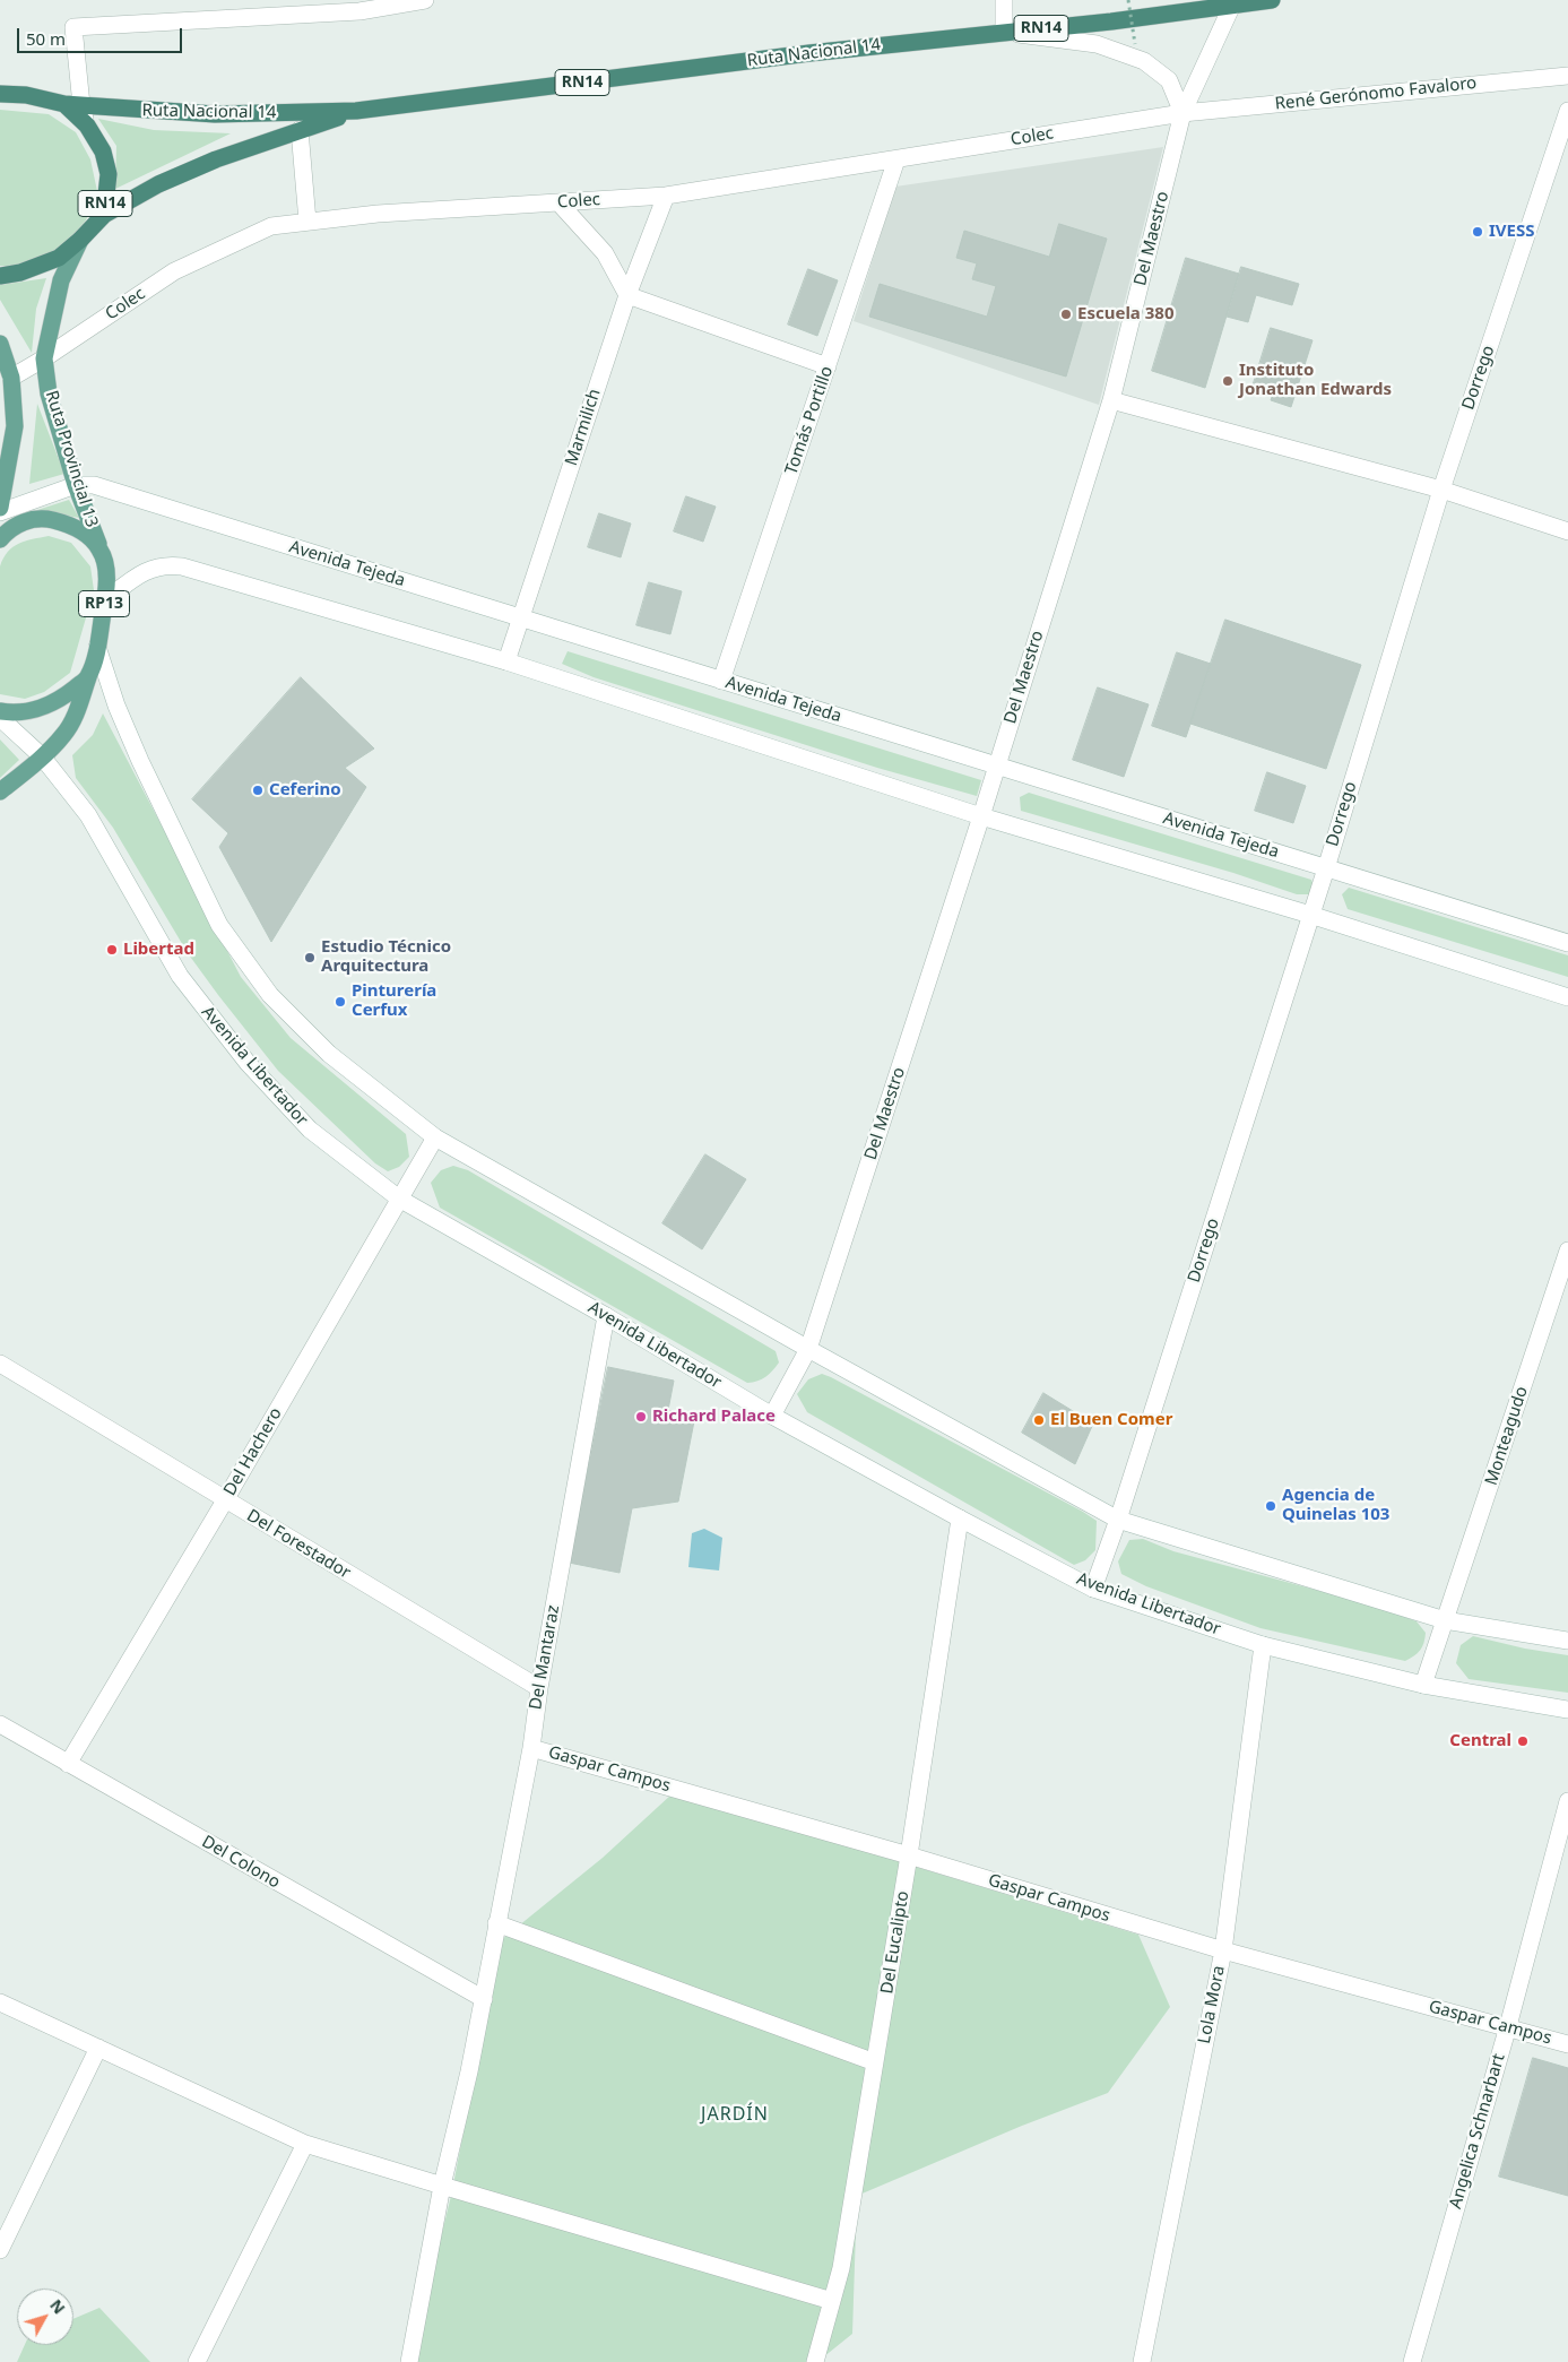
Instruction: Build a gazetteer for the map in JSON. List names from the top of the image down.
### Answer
{
  "streets": {
    "highway": ["RN14", "Ruta Nacional 14"],
    "main road": ["Ruta Provincial 13", "RP13"],
    "street": [
      "René Gerónomo Favaloro",
      "Colec",
      "Del Maestro",
      "Dorrego",
      "Tomás Portillo",
      "Marmilich",
      "Avenida Tejeda",
      "Avenida Libertador",
      "Monteagudo",
      "Del Hachero",
      "Del Forestador",
      "Del Mantaraz",
      "Gaspar Campos",
      "Del Colono",
      "Del Eucalipto",
      "Lola Mora",
      "Angelica Schnarbart"
    ]
  },
  "crossings": [
    ["RN14", "Ruta Nacional 14"],
    ["Ruta Nacional 14", "Del Maestro"],
    ["Ruta Nacional 14", "Ruta Provincial 13"],
    ["René Gerónomo Favaloro", "Colec"],
    ["René Gerónomo Favaloro", "Del Maestro"],
    ["Colec", "Del Maestro"],
    ["Colec", "Tomás Portillo"],
    ["Colec", "Marmilich"],
    ["Colec", "Ruta Provincial 13"],
    ["Del Maestro", "Avenida Tejeda"],
    ["Del Maestro", "Avenida Libertador"],
    ["Dorrego", "Avenida Tejeda"],
    ["Dorrego", "Avenida Libertador"],
    ["Tomás Portillo", "Avenida Tejeda"],
    ["Marmilich", "Avenida Tejeda"],
    ["Ruta Provincial 13", "Avenida Tejeda"],
    ["Ruta Provincial 13", "RP13"],
    ["RP13", "Avenida Libertador"],
    ["Avenida Libertador", "Monteagudo"],
    ["Avenida Libertador", "Del Hachero"],
    ["Avenida Libertador", "Del Mantaraz"],
    ["Avenida Libertador", "Del Eucalipto"],
    ["Avenida Libertador", "Lola Mora"],
    ["Del Hachero", "Del Forestador"],
    ["Del Hachero", "Del Colono"],
    ["Del Forestador", "Del Mantaraz"],
    ["Del Mantaraz", "Gaspar Campos"],
    ["Del Mantaraz", "Del Colono"],
    ["Gaspar Campos", "Del Eucalipto"],
    ["Gaspar Campos", "Lola Mora"],
    ["Gaspar Campos", "Angelica Schnarbart"]
  ],
  "districts": ["JARDÍN"],
  "places": [
    "IVESS",
    "Escuela 380",
    "Instituto Jonathan Edwards",
    "Ceferino",
    "Libertad",
    "Estudio Técnico Arquitectura",
    "Pinturería Cerfux",
    "Richard Palace",
    "El Buen Comer",
    "Agencia de Quinelas 103",
    "Central"
  ],
  "scale_bar": "50 m",
  "north": "top right"
}
